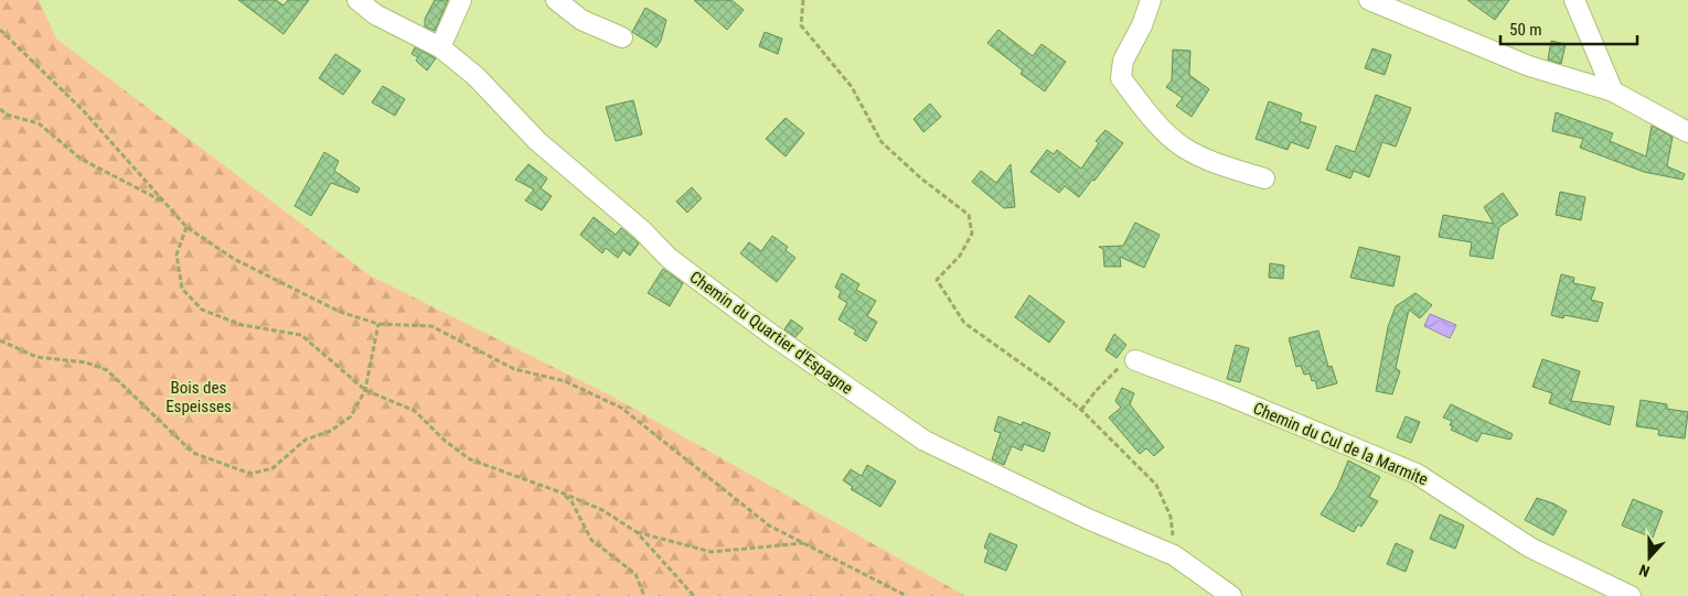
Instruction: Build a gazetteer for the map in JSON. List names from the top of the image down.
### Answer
{
  "streets": {
    "street": ["Chemin du Quartier d'Espagne", "Chemin du Cul de la Marmite"]
  },
  "parks": ["Bois des Espeisses"],
  "scale_bar": "50 m",
  "north": "bottom"
}
